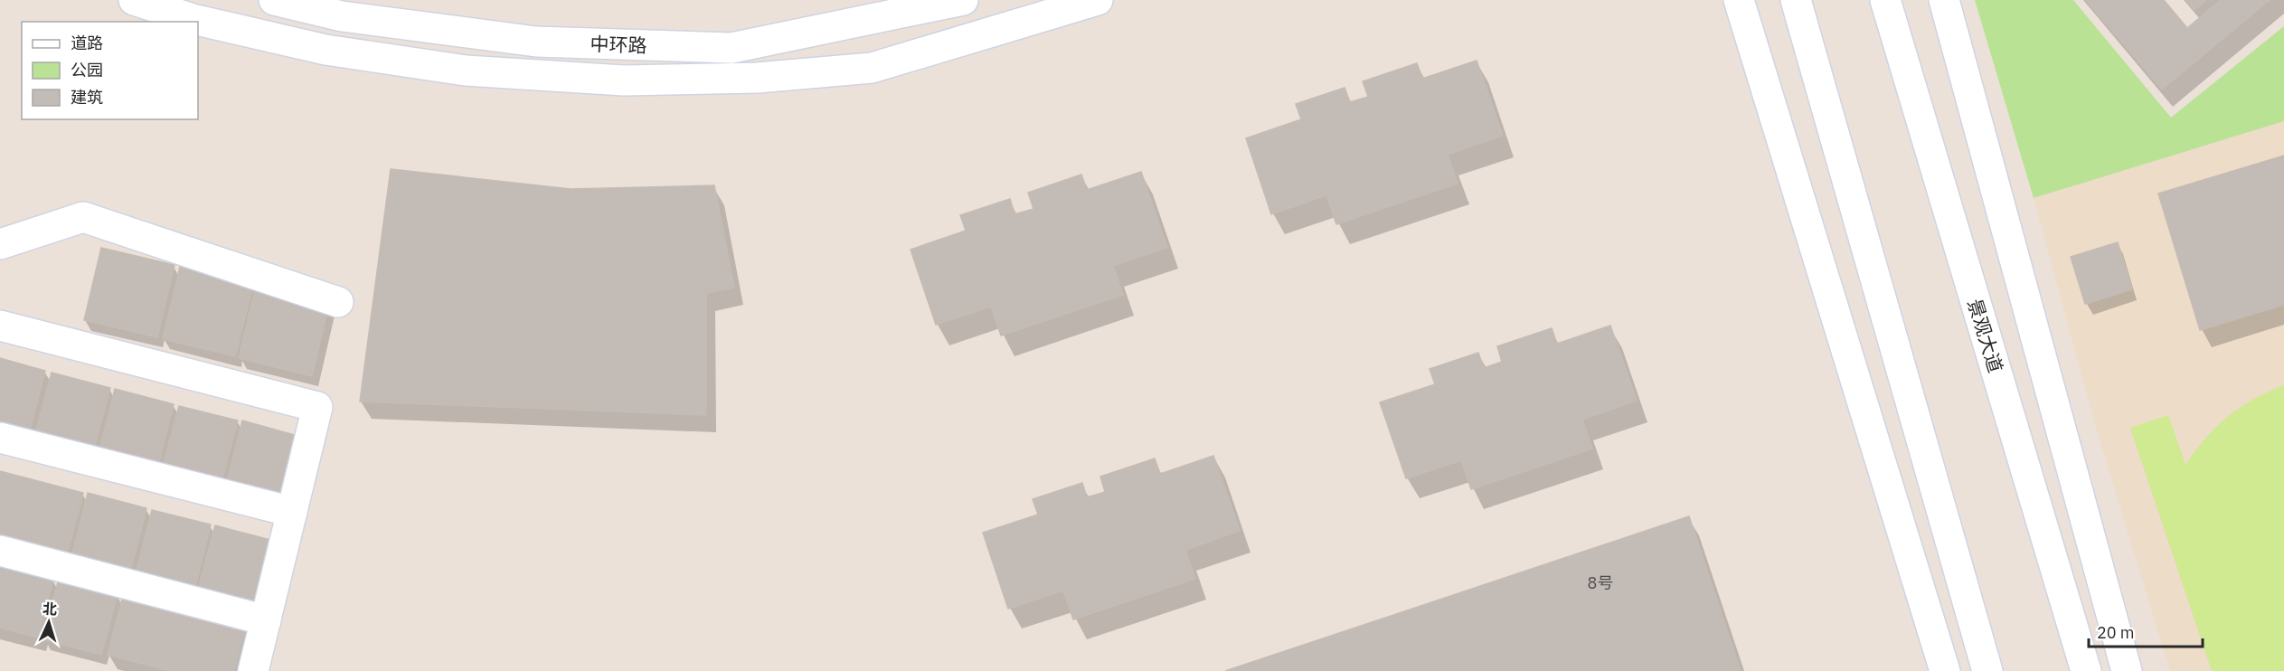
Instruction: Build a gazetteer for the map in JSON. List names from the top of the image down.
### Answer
{
  "streets": {
    "street": ["中环路", "景观大道"]
  },
  "house_numbers": ["8号"],
  "legend": ["道路", "公园", "建筑"],
  "scale_bar": "20 m",
  "north": "top"
}
